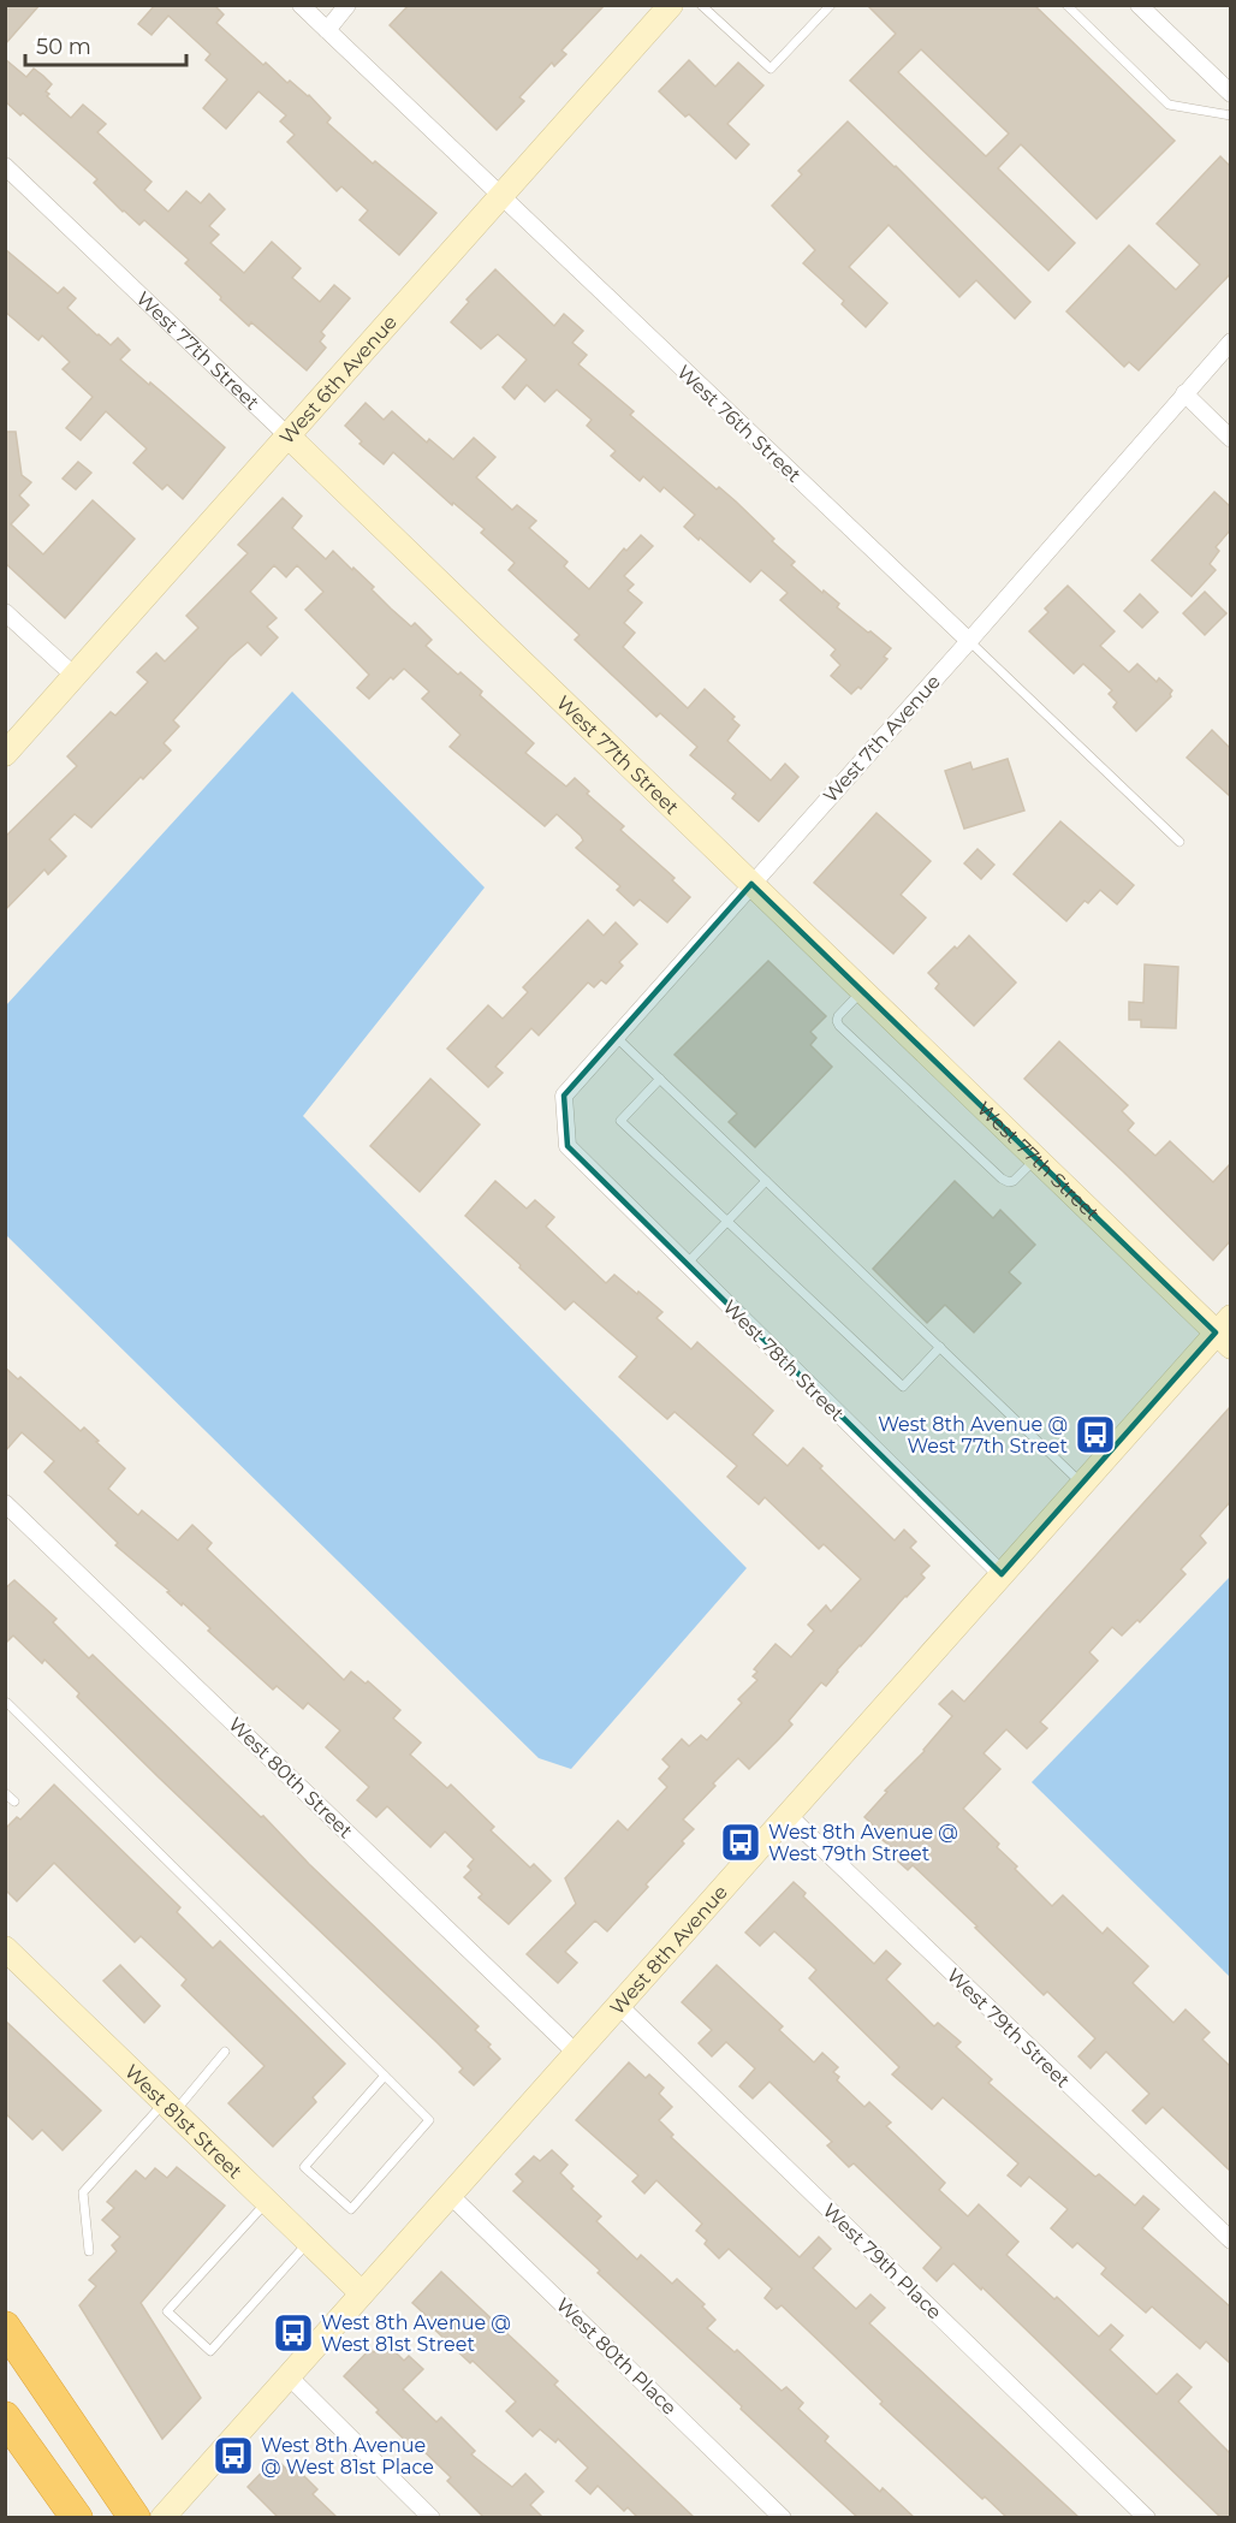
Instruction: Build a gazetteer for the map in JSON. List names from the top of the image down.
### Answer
{
  "streets": {
    "street": [
      "West 77th Street",
      "West 6th Avenue",
      "West 76th Street",
      "West 7th Avenue",
      "West 78th Street",
      "West 80th Street",
      "West 8th Avenue",
      "West 79th Street",
      "West 81st Street",
      "West 79th Place",
      "West 80th Place"
    ]
  },
  "crossings": [
    ["West 77th Street", "West 6th Avenue"],
    ["West 77th Street", "West 7th Avenue"],
    ["West 77th Street", "West 8th Avenue"],
    ["West 6th Avenue", "West 76th Street"],
    ["West 76th Street", "West 7th Avenue"],
    ["West 7th Avenue", "West 78th Street"],
    ["West 78th Street", "West 8th Avenue"],
    ["West 80th Street", "West 8th Avenue"],
    ["West 8th Avenue", "West 79th Street"],
    ["West 8th Avenue", "West 81st Street"],
    ["West 8th Avenue", "West 79th Place"],
    ["West 8th Avenue", "West 80th Place"]
  ],
  "places": {
    "bus stop": [
      "West 8th Avenue @ West 77th Street",
      "West 8th Avenue @ West 79th Street",
      "West 8th Avenue @ West 81st Street",
      "West 8th Avenue @ West 81st Place"
    ]
  },
  "scale_bar": "50 m"
}
